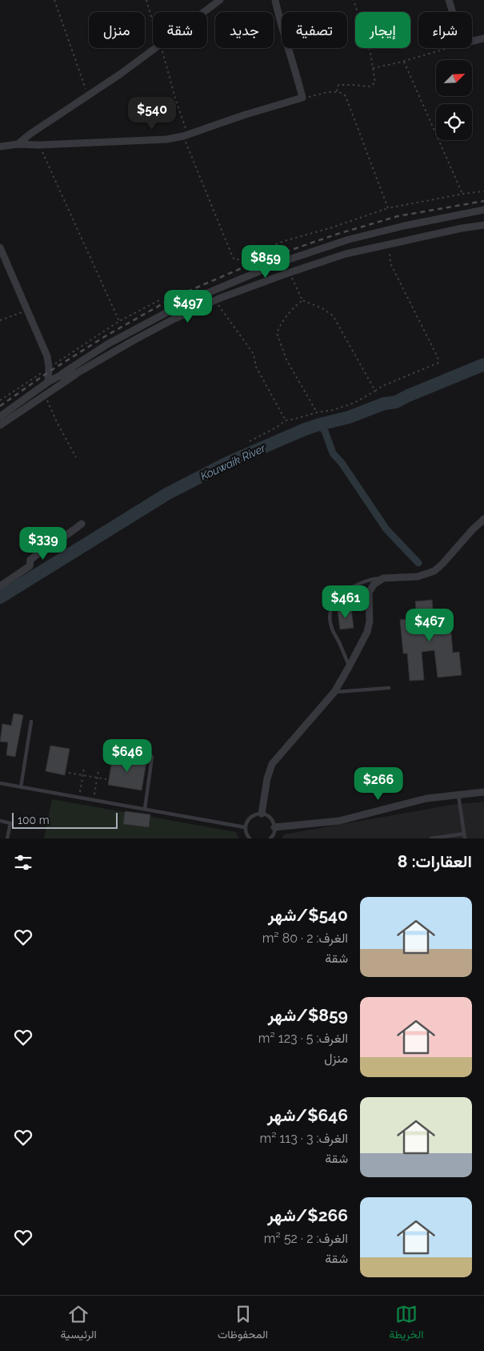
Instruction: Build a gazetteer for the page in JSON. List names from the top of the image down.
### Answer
{
  "water": ["Kouwaik River"],
  "scale_bar": "100 m",
  "north": "top right",
  "page": {
    "chip": [
      "شراء",
      "إيجار",
      "تصفية",
      "جديد",
      "شقة",
      "منزل"
    ],
    "price": [
      "$540",
      "$859",
      "$497",
      "$339",
      "$461",
      "$467",
      "$646",
      "$266"
    ],
    "scale": "100 m",
    "heading": "العقارات: 8",
    "list": [
      {
        "name": "$540/شهر",
        "note": "الغرف: 2 · 80 m² · شقة"
      },
      {
        "name": "$859/شهر",
        "note": "الغرف: 5 · 123 m² · منزل"
      },
      {
        "name": "$646/شهر",
        "note": "الغرف: 3 · 113 m² · شقة"
      },
      {
        "name": "$266/شهر",
        "note": "الغرف: 2 · 52 m² · شقة"
      }
    ],
    "tabs": ["الخريطة", "المحفوظات", "الرئيسية"]
  }
}
